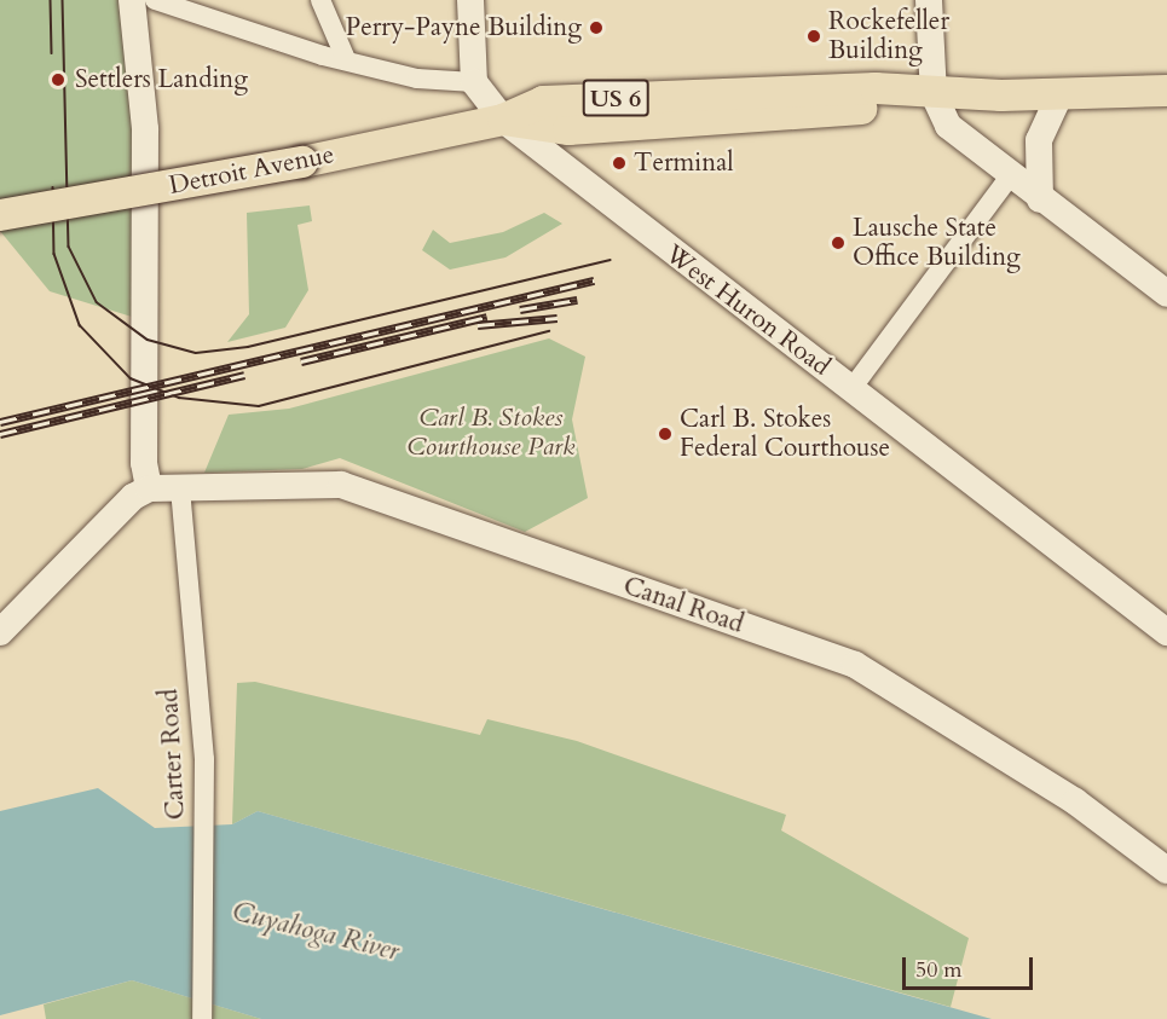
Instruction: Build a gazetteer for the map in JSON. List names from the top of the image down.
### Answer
{
  "streets": {
    "main road": ["US 6", "Detroit Avenue"],
    "street": ["West Huron Road", "Canal Road", "Carter Road"]
  },
  "crossings": [
    ["US 6", "Detroit Avenue"],
    ["US 6", "West Huron Road"],
    ["Detroit Avenue", "West Huron Road"],
    ["Canal Road", "Carter Road"]
  ],
  "water": ["Cuyahoga River"],
  "parks": ["Carl B. Stokes Courthouse Park"],
  "places": [
    "Perry-Payne Building",
    "Rockefeller Building",
    "Settlers Landing",
    "Terminal",
    "Lausche State Office Building",
    "Carl B. Stokes Federal Courthouse"
  ],
  "scale_bar": "50 m"
}
